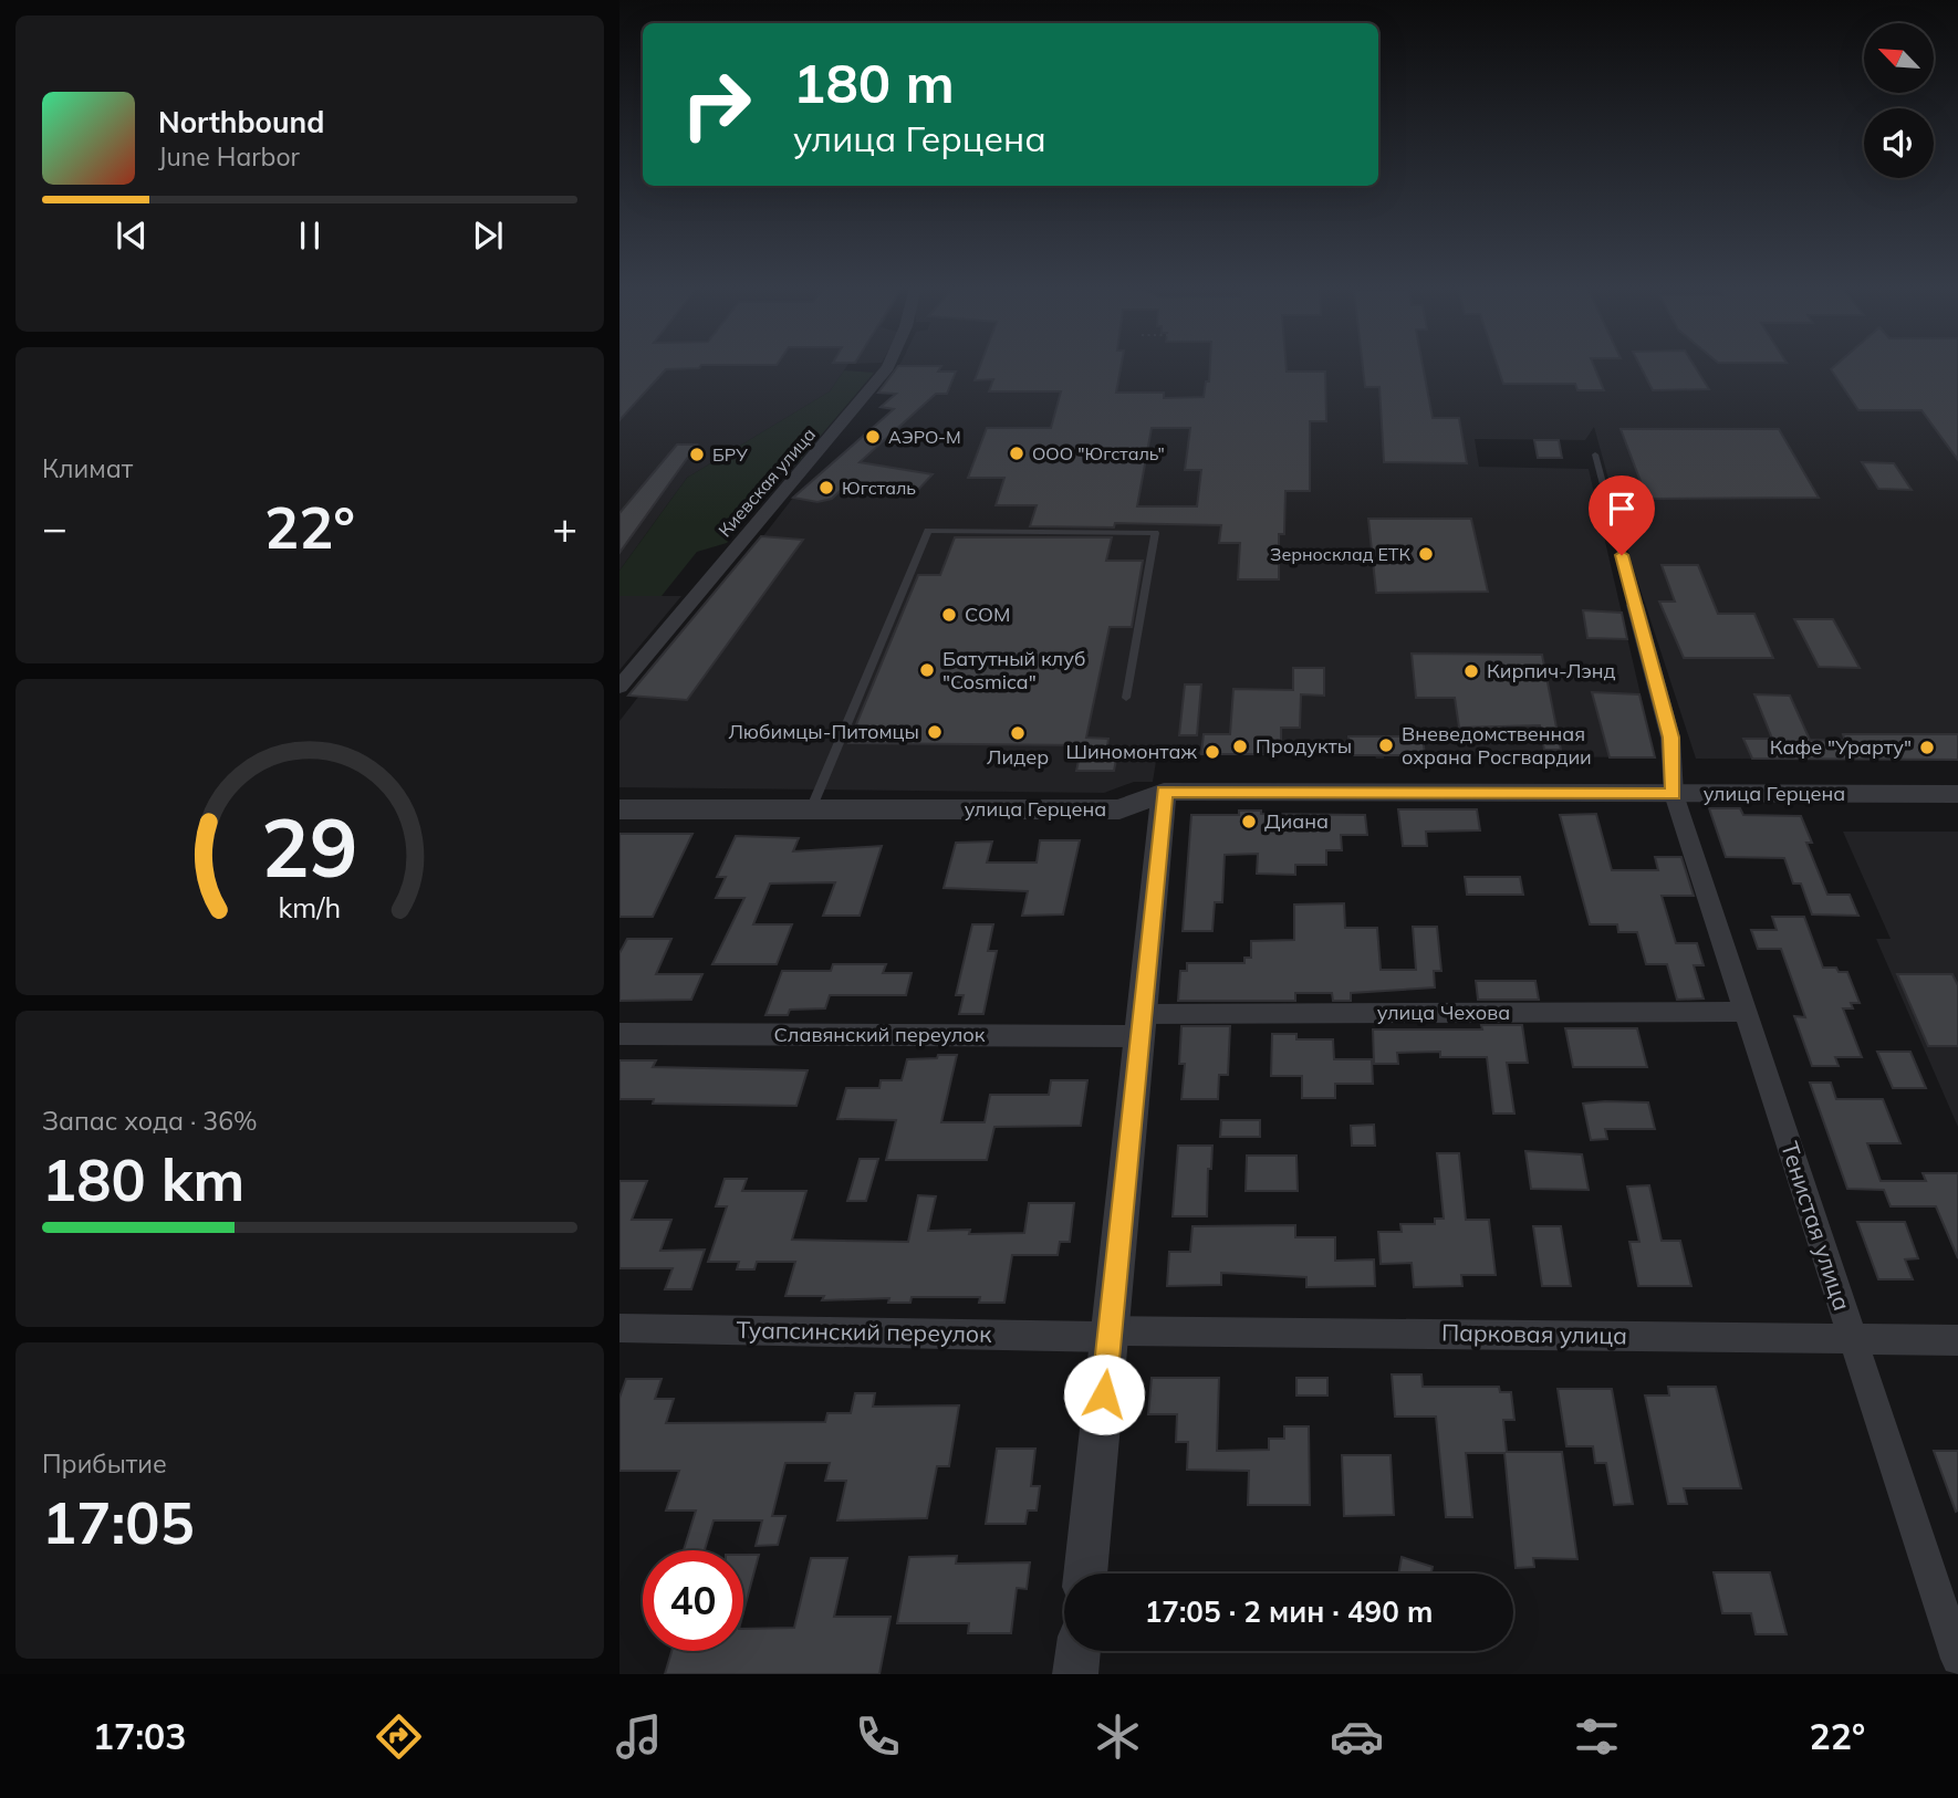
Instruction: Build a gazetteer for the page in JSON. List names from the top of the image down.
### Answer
{
  "streets": {
    "street": [
      "Киевская улица",
      "улица Герцена",
      "улица Чехова",
      "Славянский переулок",
      "Тенистая улица",
      "Туапсинский переулок",
      "Парковая улица"
    ]
  },
  "crossings": [
    ["улица Герцена", "Тенистая улица"],
    ["улица Чехова", "Славянский переулок"],
    ["улица Чехова", "Тенистая улица"],
    ["Тенистая улица", "Парковая улица"],
    ["Туапсинский переулок", "Парковая улица"]
  ],
  "places": [
    "АЭРО-М",
    "ООО \"Югсталь\"",
    "БРУ",
    "Югсталь",
    "Зерносклад ЕТК",
    "СОМ",
    "Батутный клуб \"Cosmica\"",
    "Кирпич-Лэнд",
    "Любимцы-Питомцы",
    "Лидер",
    "Вневедомственная охрана Росгвардии",
    "Продукты",
    "Кафе \"Урарту\"",
    "Шиномонтаж",
    "Диана"
  ],
  "north": "top left",
  "page": {
    "turn": ["180 m", "улица Герцена"],
    "song": ["Northbound", "June Harbor"],
    "tile": [
      "Климат",
      ["Запас хода · 36%", "180 km"],
      ["Прибытие", "17:05"]
    ],
    "heat": ["−", "22°", "+"],
    "limit": "40",
    "trip": "17:05 · 2 мин · 490 m",
    "tabs": ["17:03", "22°"],
    "gauge": ["29", "km/h"]
  }
}
